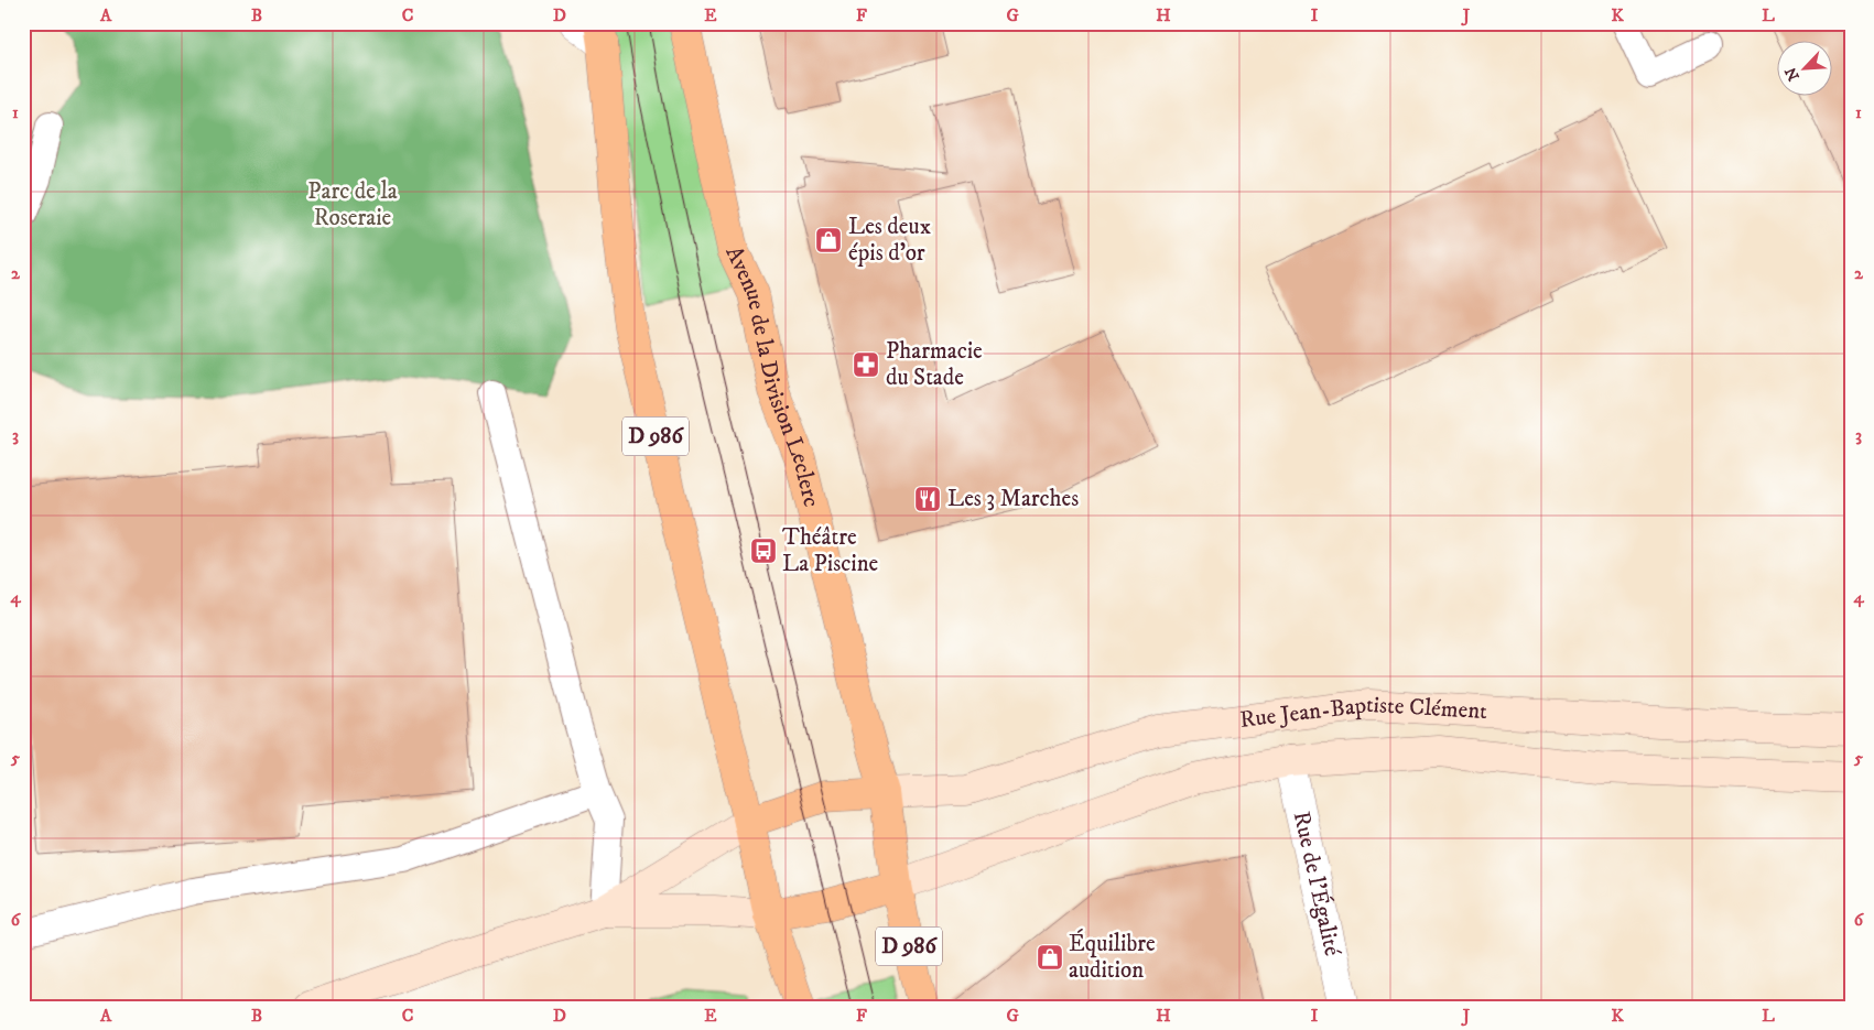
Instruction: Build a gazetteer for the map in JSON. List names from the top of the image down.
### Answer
{
  "streets": {
    "main road": ["Avenue de la Division Leclerc", "D 986", "Rue Jean-Baptiste Clément"],
    "street": ["Rue de l'Égalité"]
  },
  "crossings": [
    ["Avenue de la Division Leclerc", "D 986"],
    ["Avenue de la Division Leclerc", "Rue Jean-Baptiste Clément"],
    ["D 986", "Rue Jean-Baptiste Clément"],
    ["Rue Jean-Baptiste Clément", "Rue de l'Égalité"]
  ],
  "parks": ["Parc de la Roseraie"],
  "places": {
    "shop": ["Les deux épis d’or", "Équilibre audition"],
    "pharmacy": ["Pharmacie du Stade"],
    "restaurant": ["Les 3 Marches"],
    "bus stop": ["Théâtre La Piscine"]
  },
  "north": "bottom left",
  "grid": {
    "columns": [
      "A",
      "B",
      "C",
      "D",
      "E",
      "F",
      "G",
      "H",
      "I",
      "J",
      "K",
      "L"
    ],
    "rows": [
      "1",
      "2",
      "3",
      "4",
      "5",
      "6"
    ]
  }
}
